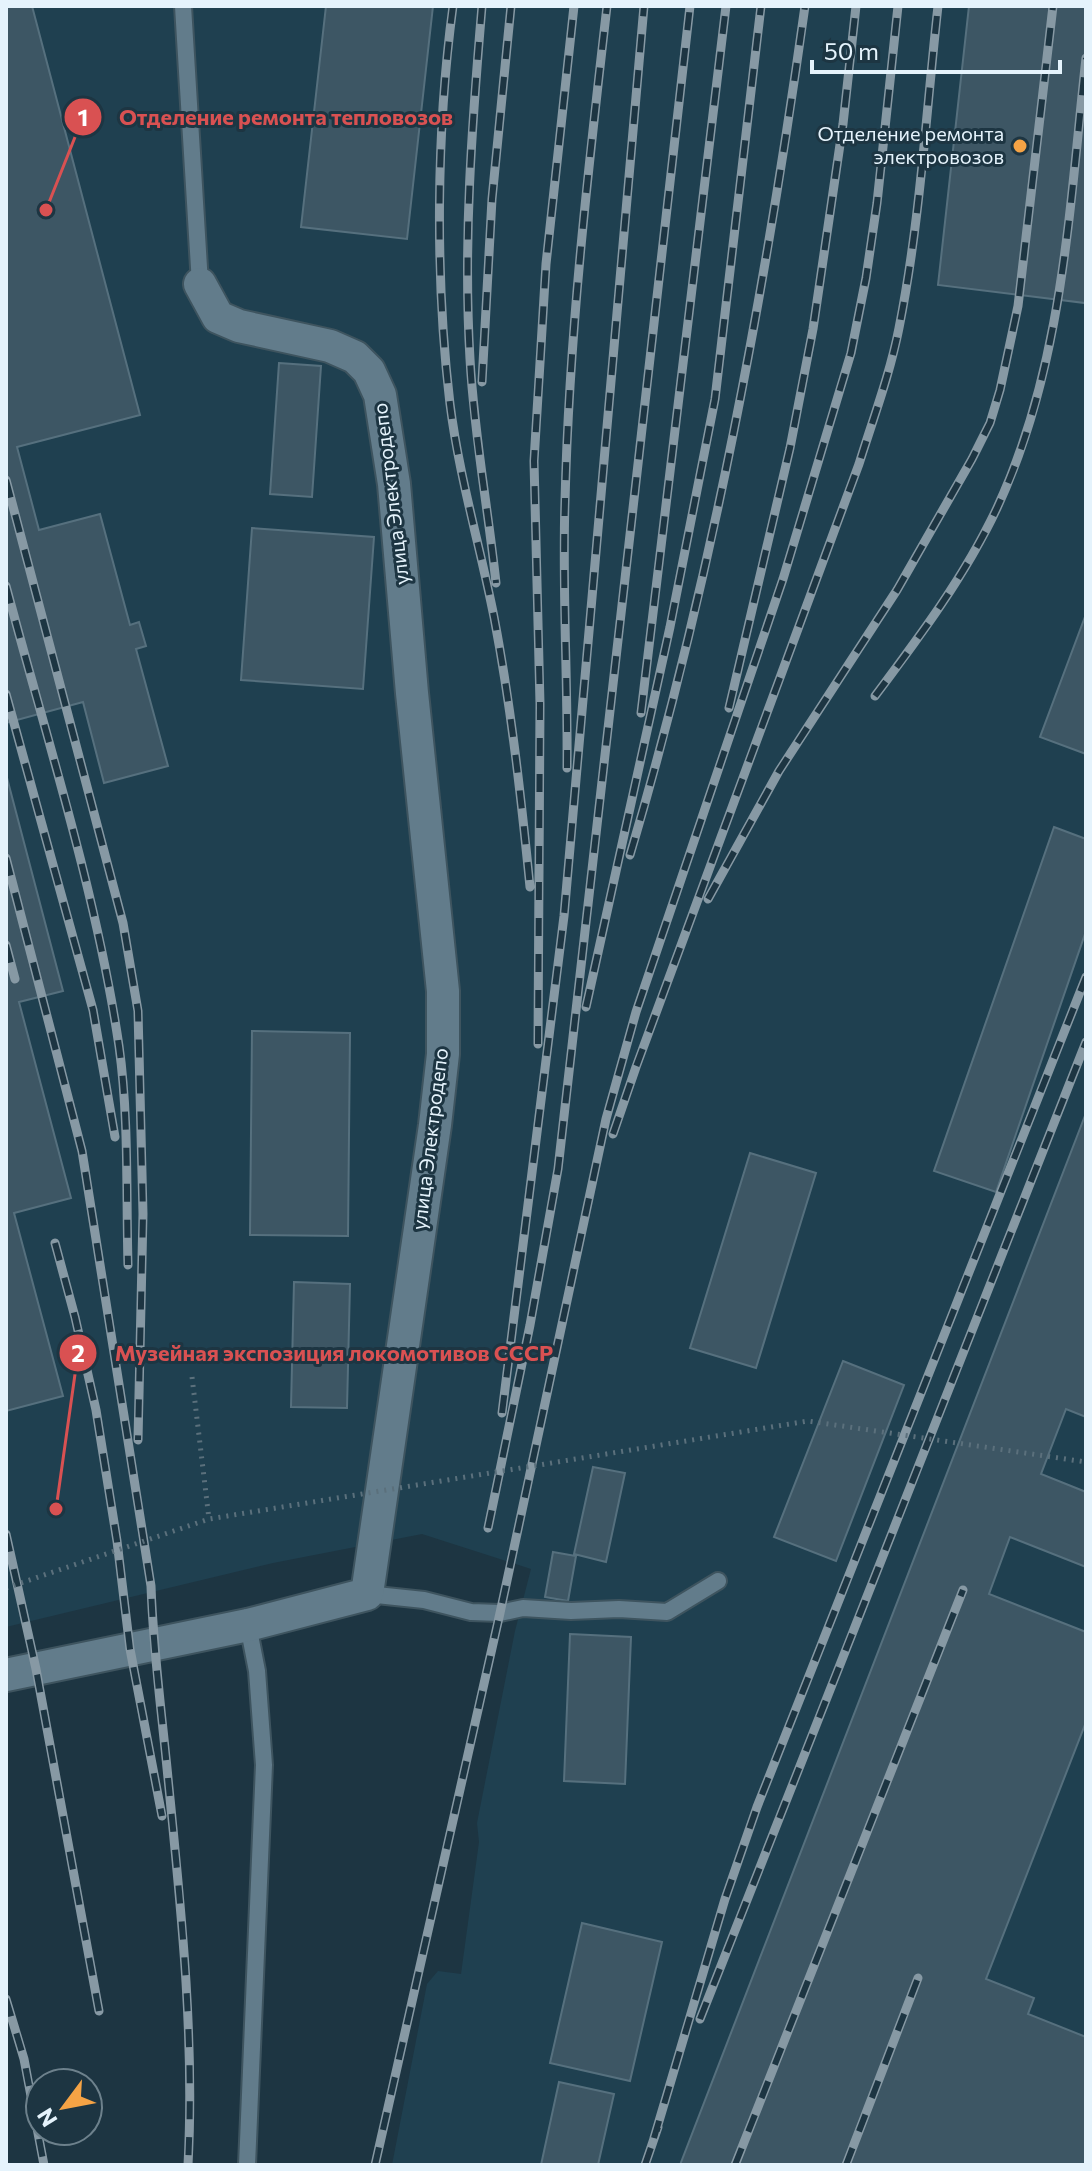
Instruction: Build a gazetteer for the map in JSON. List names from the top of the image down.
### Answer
{
  "streets": {
    "street": ["улица Электродепо"]
  },
  "places": ["Отделение ремонта электровозов", "Отделение ремонта тепловозов", "Музейная экспозиция локомотивов СССР"],
  "scale_bar": "50 m",
  "north": "bottom left"
}
